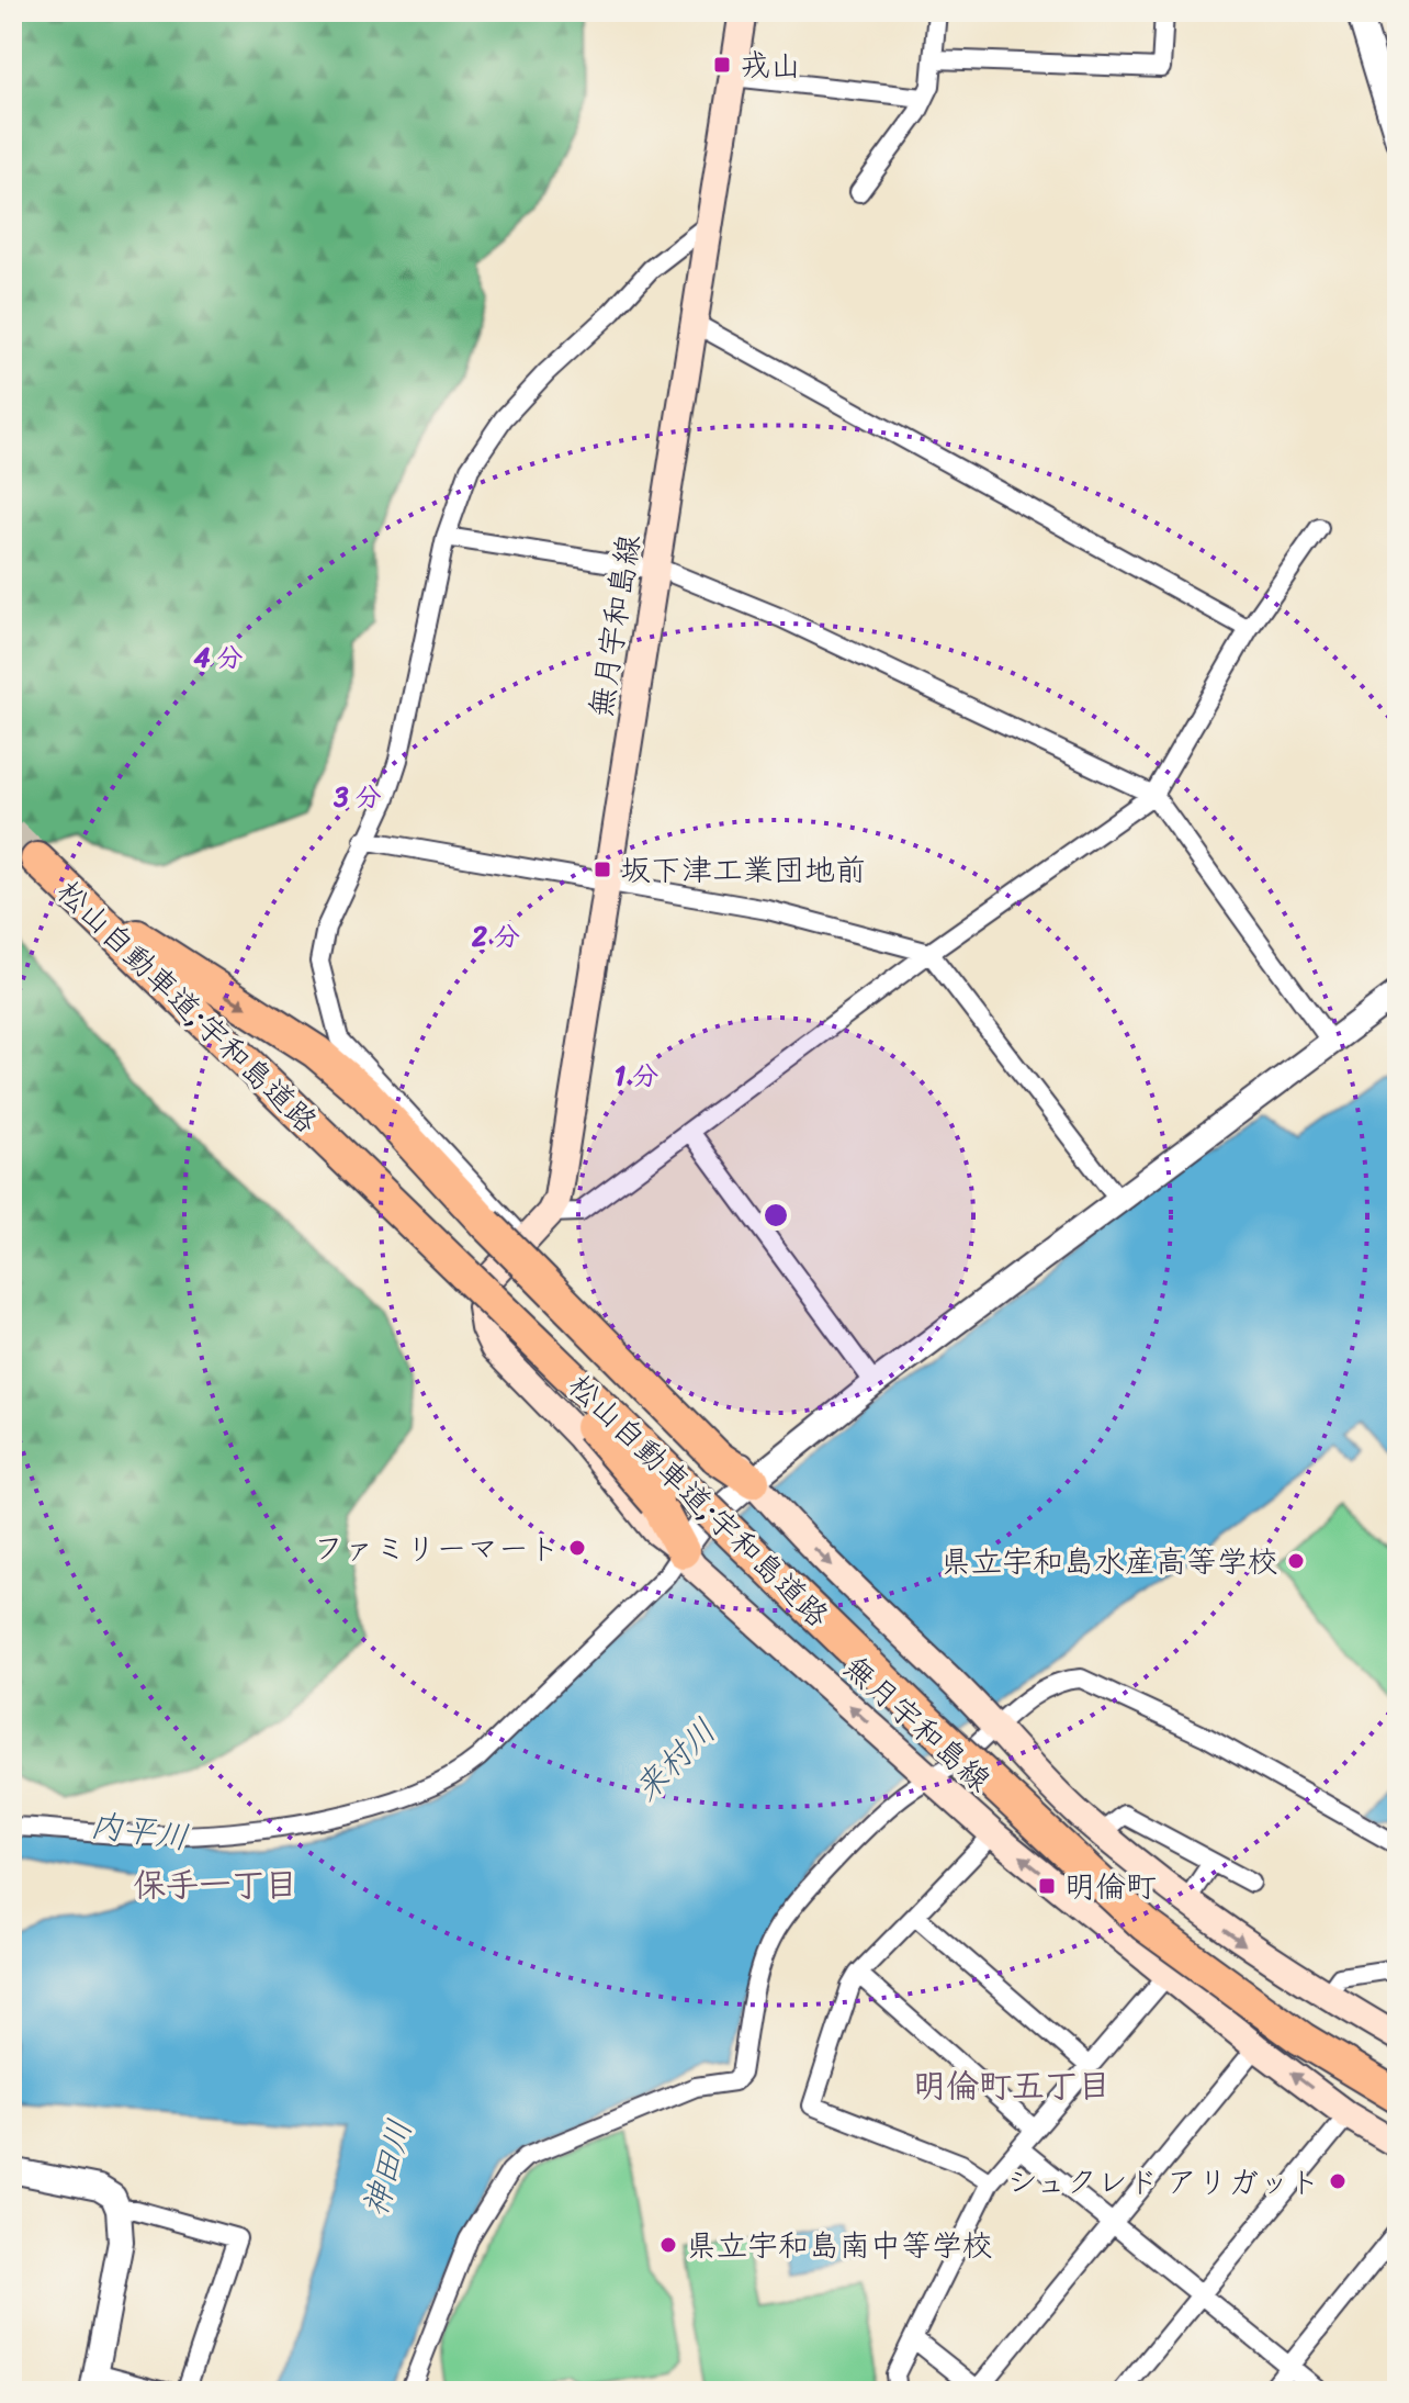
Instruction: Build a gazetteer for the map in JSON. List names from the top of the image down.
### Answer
{
  "streets": {
    "highway": ["松山自動車道;宇和島道路"],
    "main road": ["無月宇和島線"]
  },
  "districts": ["保手一丁目", "明倫町五丁目"],
  "water": ["来村川", "内平川", "神田川"],
  "places": {
    "transit": ["戎山", "坂下津工業団地前", "明倫町"],
    "other": [
      "ファミリーマート",
      "県立宇和島水産高等学校",
      "シュクレド アリガット",
      "県立宇和島南中等学校"
    ]
  },
  "rings": [
    "4 分",
    "3 分",
    "2 分",
    "1 分"
  ]
}
